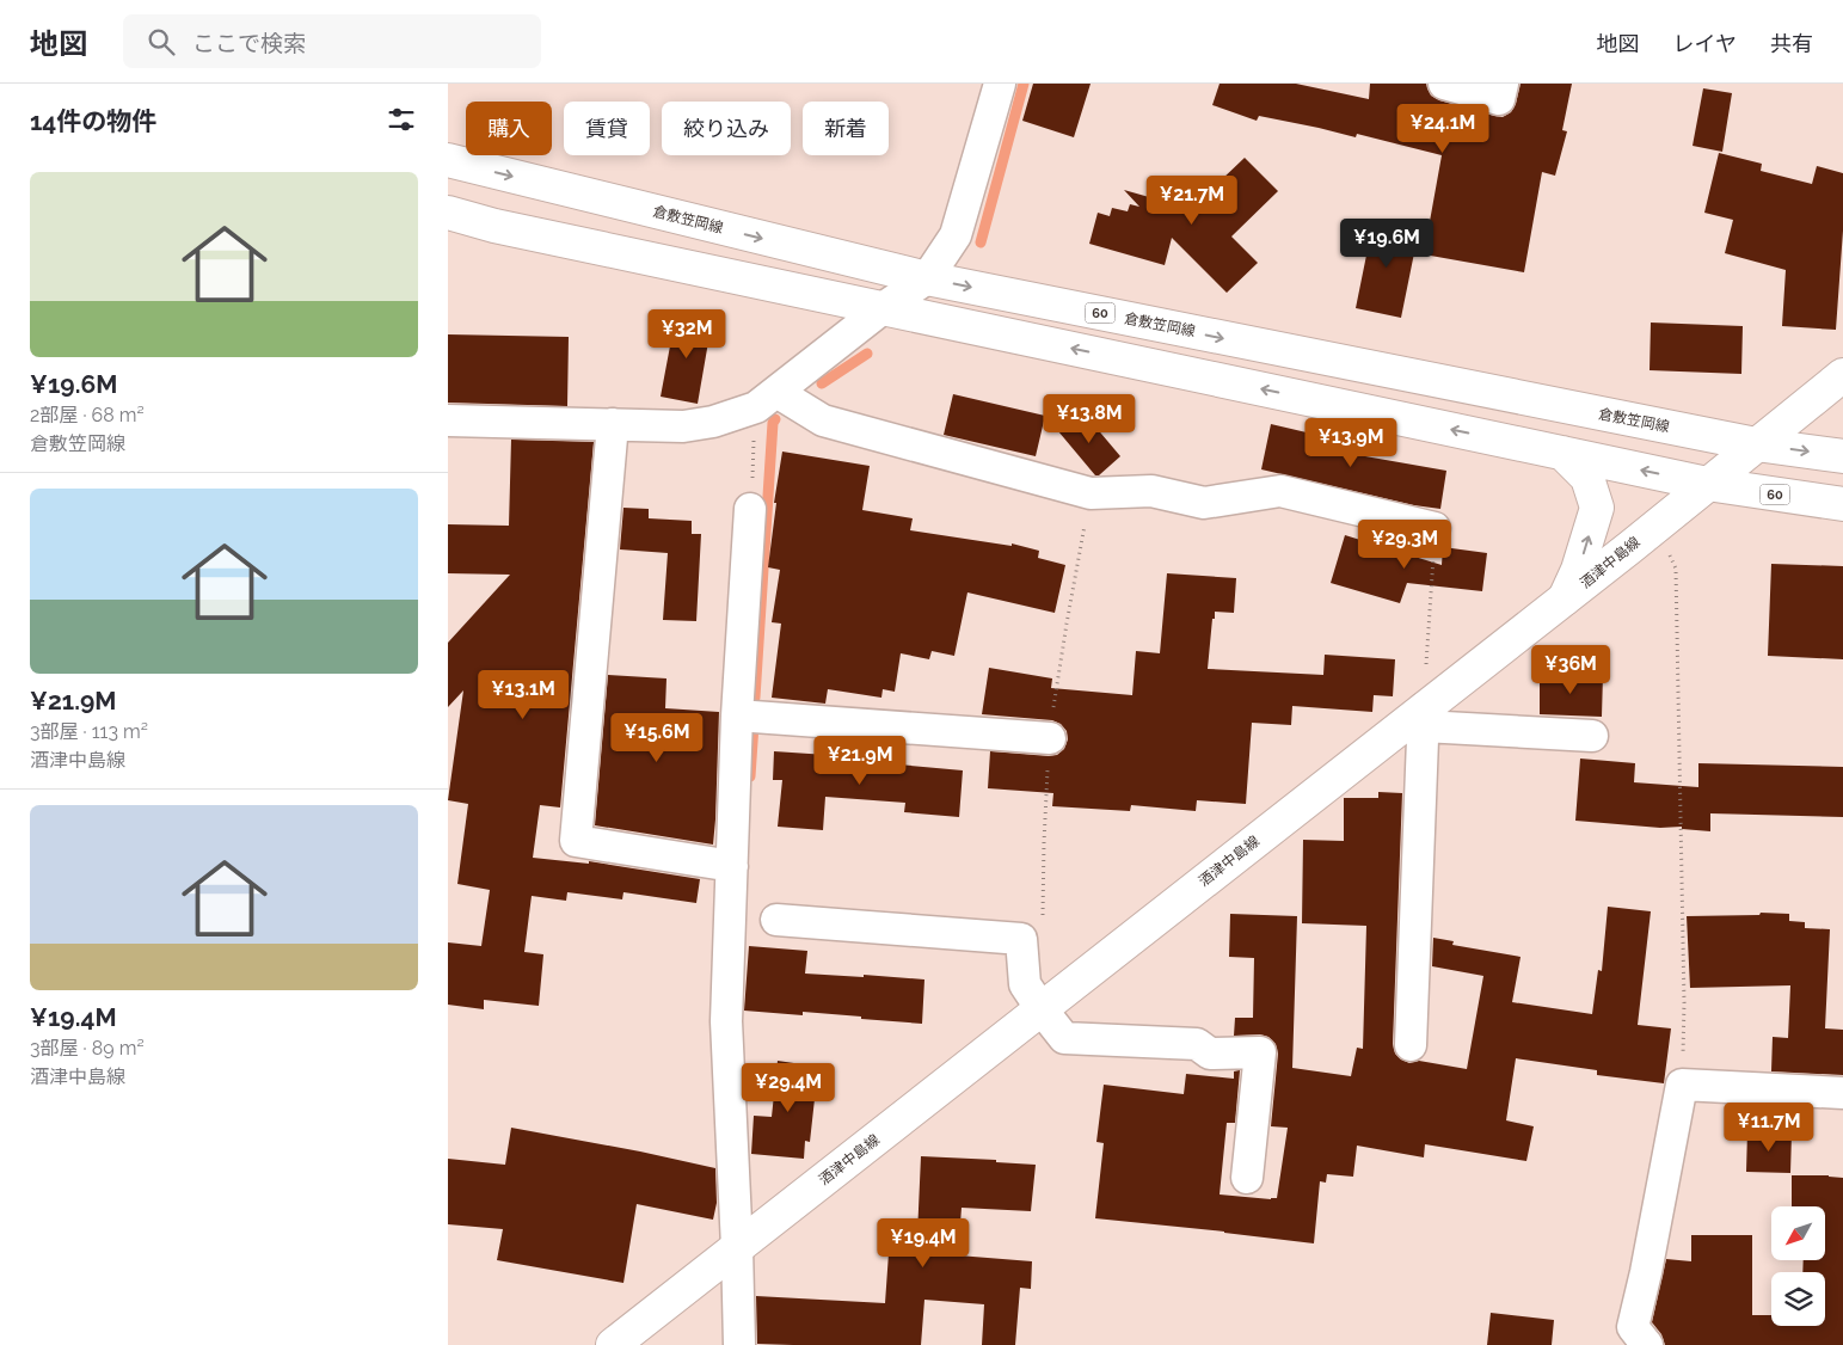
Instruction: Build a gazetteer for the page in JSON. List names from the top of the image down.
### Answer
{
  "streets": {
    "main road": ["倉敷笠岡線", "60", "酒津中島線"]
  },
  "crossings": [
    ["倉敷笠岡線", "酒津中島線"],
    ["60", "酒津中島線"]
  ],
  "north": "bottom left",
  "page": {
    "header": "地図",
    "search": "ここで検索",
    "nav": ["地図", "レイヤ", "共有"],
    "heading": "14件の物件",
    "chip": [
      "購入",
      "賃貸",
      "絞り込み",
      "新着"
    ],
    "price": [
      "¥24.1M",
      "¥21.7M",
      "¥19.6M",
      "¥32M",
      "¥13.8M",
      "¥13.9M",
      "¥29.3M",
      "¥36M",
      "¥13.1M",
      "¥15.6M",
      "¥21.9M",
      "¥29.4M",
      "¥11.7M",
      "¥19.4M"
    ],
    "list": [
      {
        "name": "¥19.6M",
        "note": "2部屋 · 68 m² · 倉敷笠岡線"
      },
      {
        "name": "¥21.9M",
        "note": "3部屋 · 113 m² · 酒津中島線"
      },
      {
        "name": "¥19.4M",
        "note": "3部屋 · 89 m² · 酒津中島線"
      }
    ]
  }
}
